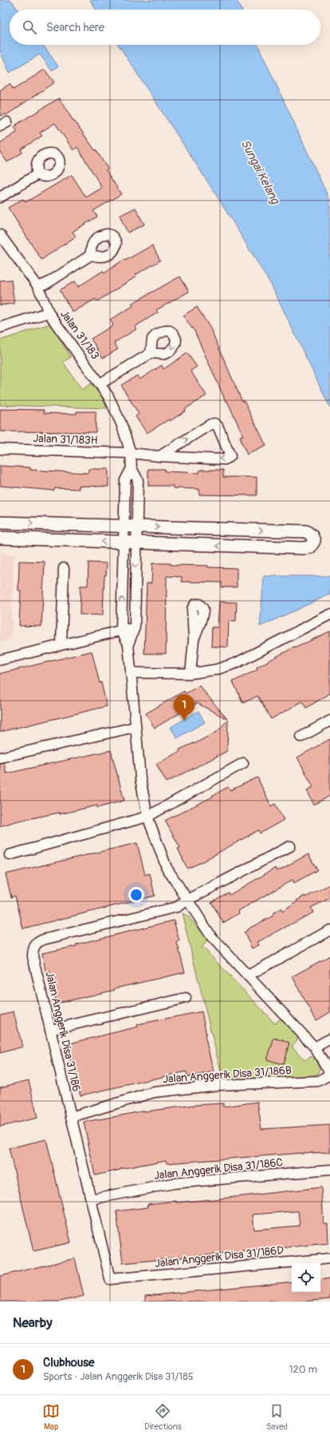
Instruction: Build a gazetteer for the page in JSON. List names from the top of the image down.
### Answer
{
  "streets": {
    "street": [
      "Jalan 31/183",
      "Jalan 31/183H",
      "Jalan Anggerik Disa 31/186",
      "Jalan Anggerik Disa 31/186B",
      "Jalan Anggerik Disa 31/186C",
      "Jalan Anggerik Disa 31/186D"
    ]
  },
  "crossings": [
    ["Jalan 31/183", "Jalan 31/183H"],
    ["Jalan Anggerik Disa 31/186", "Jalan Anggerik Disa 31/186B"],
    ["Jalan Anggerik Disa 31/186", "Jalan Anggerik Disa 31/186C"],
    ["Jalan Anggerik Disa 31/186", "Jalan Anggerik Disa 31/186D"]
  ],
  "water": ["Sungai Kelang"],
  "page": {
    "search": "Search here",
    "pins": "1",
    "heading": "Nearby",
    "list": [
      {
        "mark": "1",
        "name": "Clubhouse",
        "note": "Sports · Jalan Anggerik Disa 31/185",
        "value": "120 m"
      }
    ],
    "nav": ["Map", "Directions", "Saved"]
  }
}
